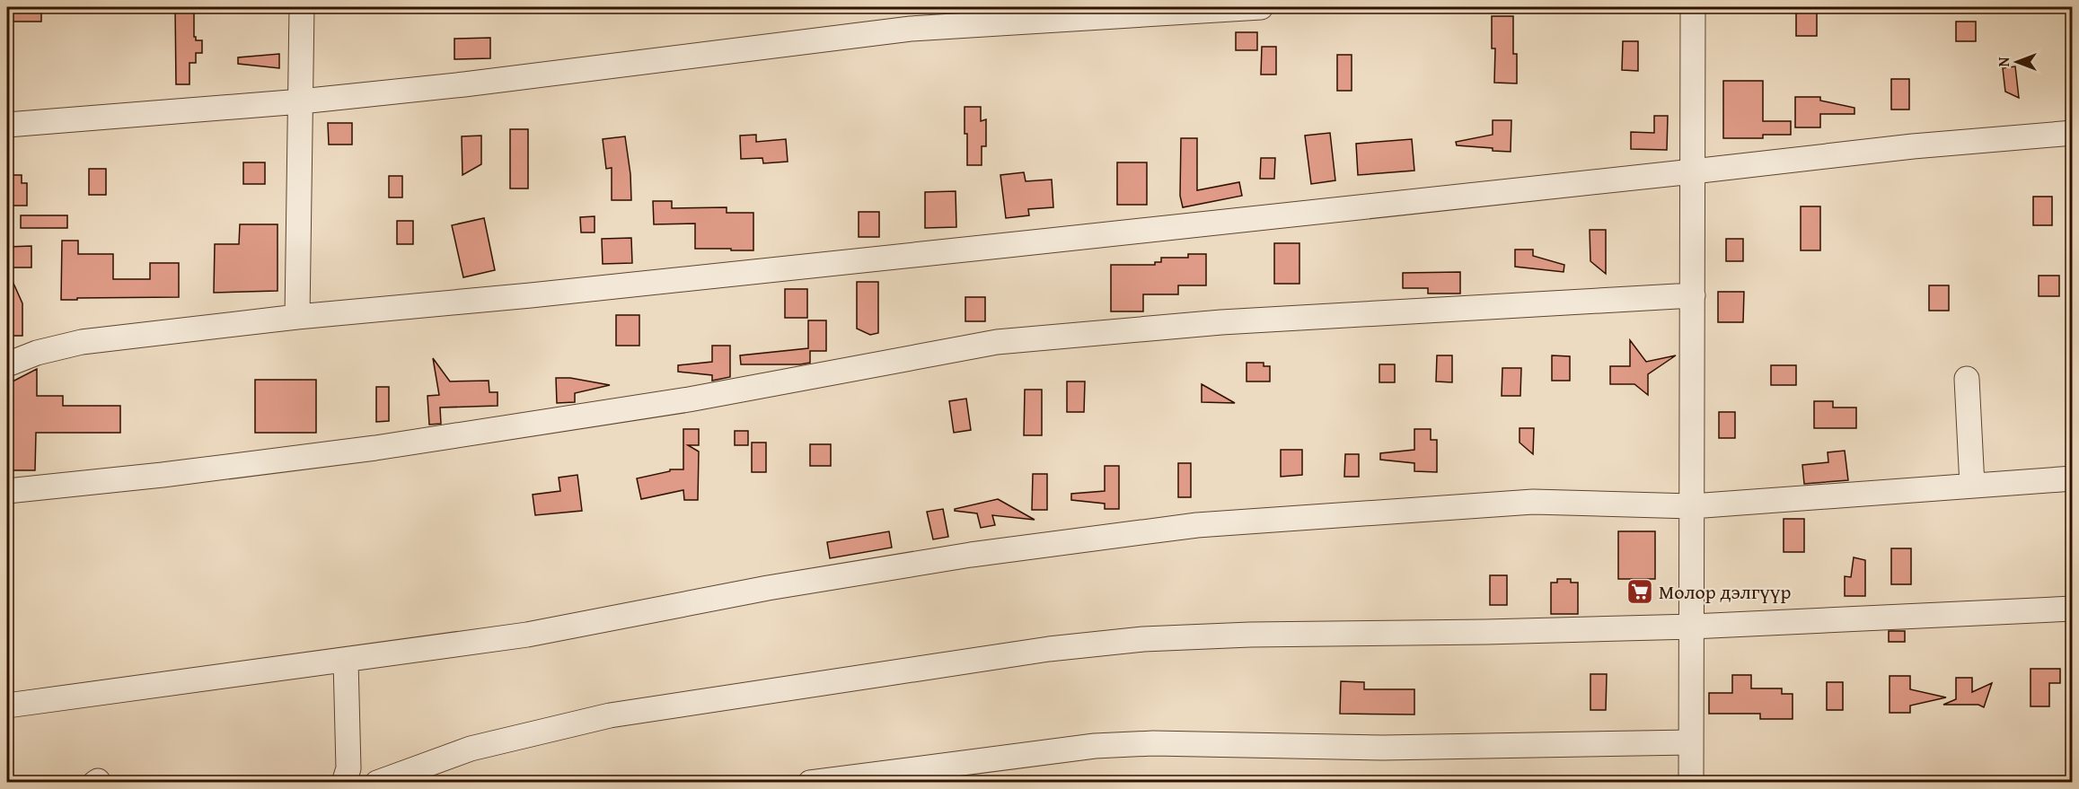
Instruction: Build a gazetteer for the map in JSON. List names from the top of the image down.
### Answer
{
  "places": {
    "supermarket": ["Молор дэлгүүр"]
  },
  "north": "left"
}
